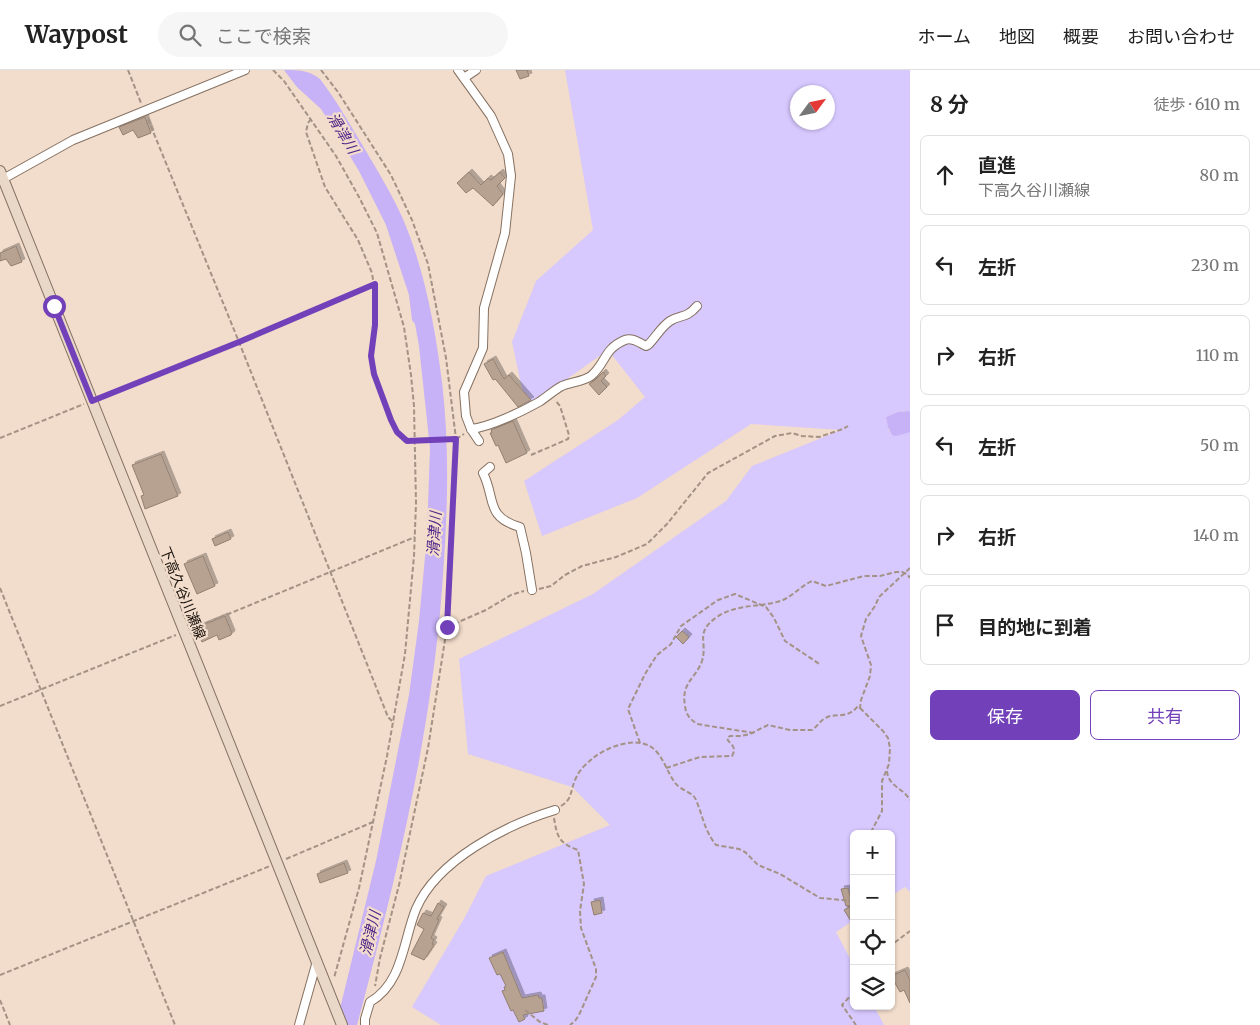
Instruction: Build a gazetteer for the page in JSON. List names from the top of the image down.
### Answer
{
  "streets": {
    "main road": ["下高久谷川瀬線"]
  },
  "water": ["滑津川"],
  "north": "top right",
  "page": {
    "header": "Waypost",
    "search": "ここで検索",
    "nav": [
      "ホーム",
      "地図",
      "概要",
      "お問い合わせ"
    ],
    "heading": ["8 分", "徒歩 · 610 m"],
    "list": [
      ["直進", "下高久谷川瀬線", "80 m"],
      ["左折", "230 m"],
      ["右折", "110 m"],
      ["左折", "50 m"],
      ["右折", "140 m"],
      "目的地に到着"
    ],
    "buttons": ["保存", "共有"],
    "map_buttons": ["+", "−"]
  }
}
